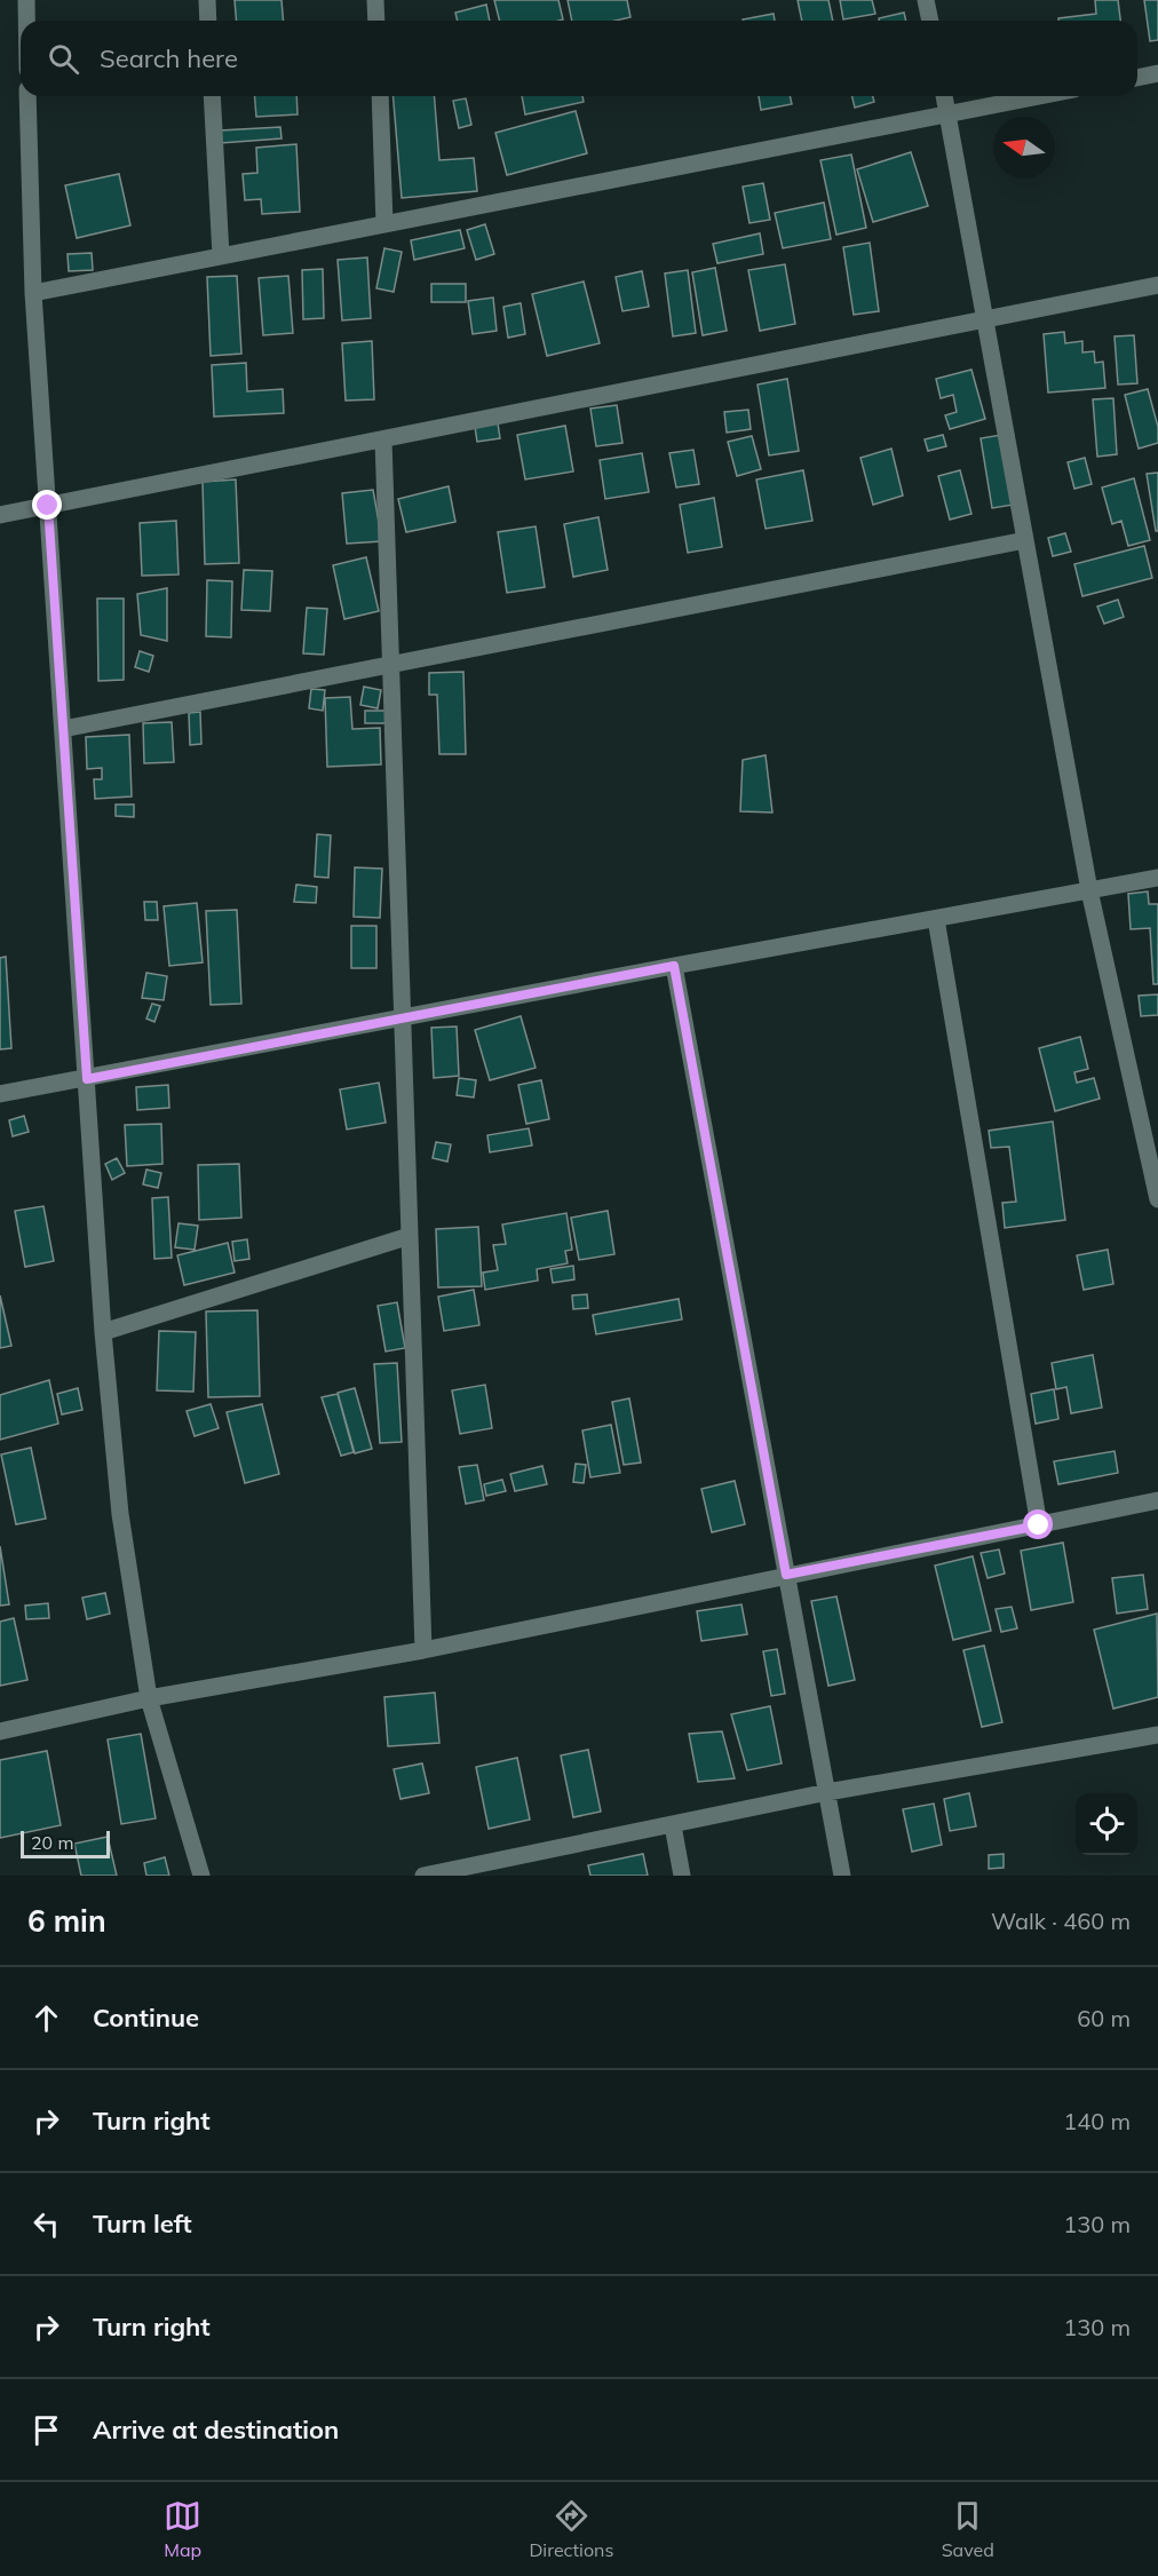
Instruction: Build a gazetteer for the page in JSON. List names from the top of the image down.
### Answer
{
  "scale_bar": "20 m",
  "north": "left",
  "page": {
    "search": "Search here",
    "scale": "20 m",
    "heading": ["6 min", "Walk · 460 m"],
    "list": [
      ["Continue", "60 m"],
      ["Turn right", "140 m"],
      ["Turn left", "130 m"],
      ["Turn right", "130 m"],
      "Arrive at destination"
    ],
    "nav": ["Map", "Directions", "Saved"]
  }
}
